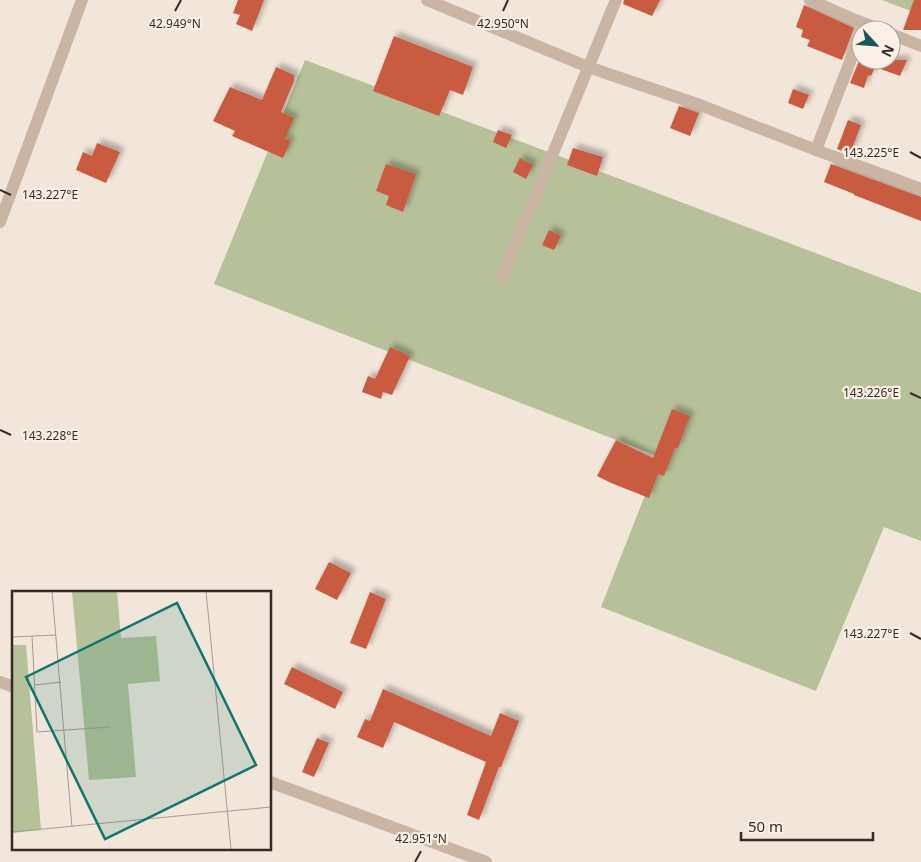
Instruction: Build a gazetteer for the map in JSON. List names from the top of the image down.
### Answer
{
  "scale_bar": "50 m",
  "north": "bottom right",
  "coordinates": [
    "42.949°N",
    "42.950°N",
    "143.225°E",
    "143.227°E",
    "143.226°E",
    "143.228°E",
    "42.951°N"
  ]
}
